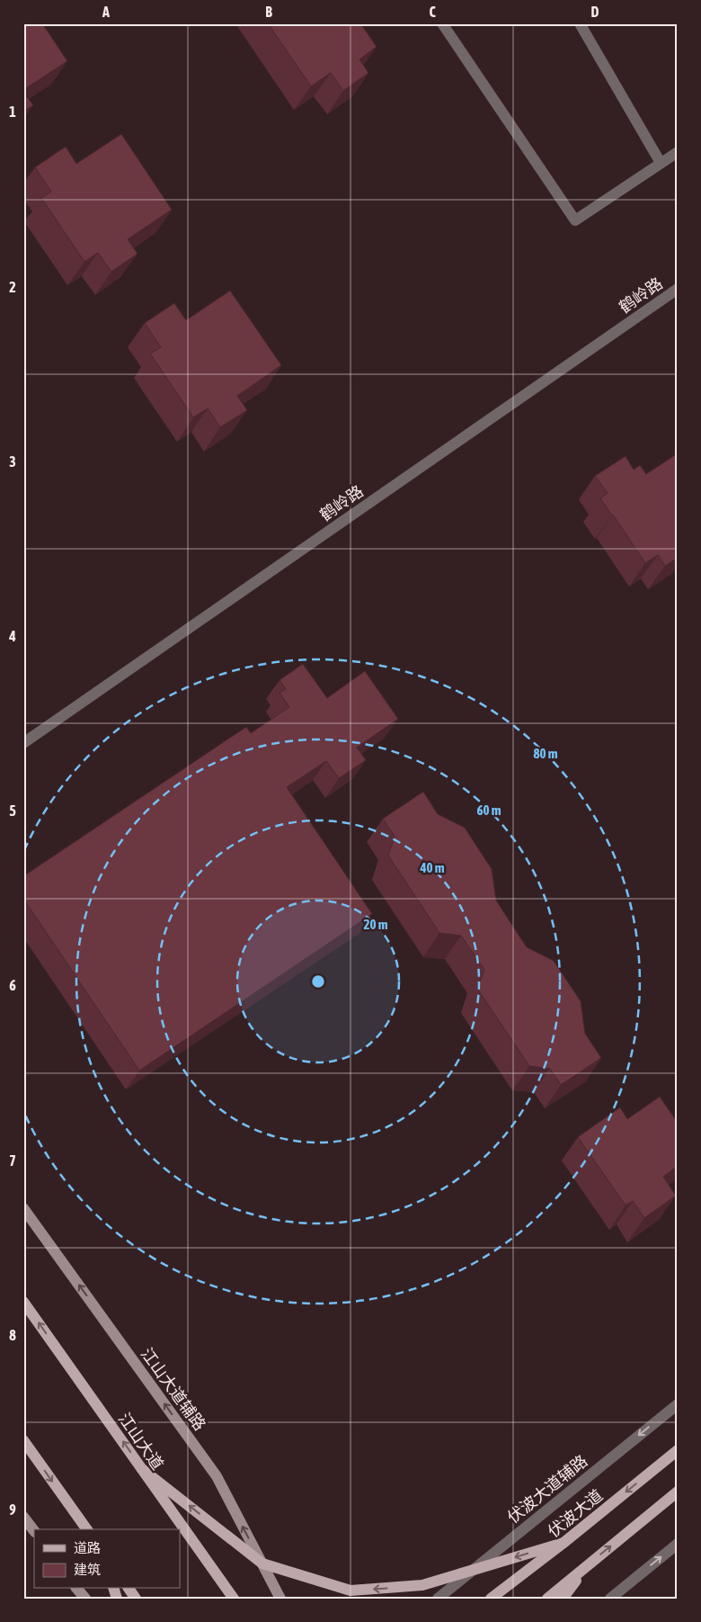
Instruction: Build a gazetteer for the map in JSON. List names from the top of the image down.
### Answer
{
  "streets": {
    "main road": ["江山大道", "伏波大道"],
    "street": ["鹤岭路", "江山大道辅路", "伏波大道辅路"]
  },
  "one_way": ["江山大道辅路", "伏波大道辅路"],
  "legend": ["道路", "建筑"],
  "grid": {
    "columns": [
      "A",
      "B",
      "C",
      "D"
    ],
    "rows": [
      "1",
      "2",
      "3",
      "4",
      "5",
      "6",
      "7",
      "8",
      "9"
    ]
  },
  "rings": [
    "80 m",
    "60 m",
    "40 m",
    "20 m"
  ]
}
